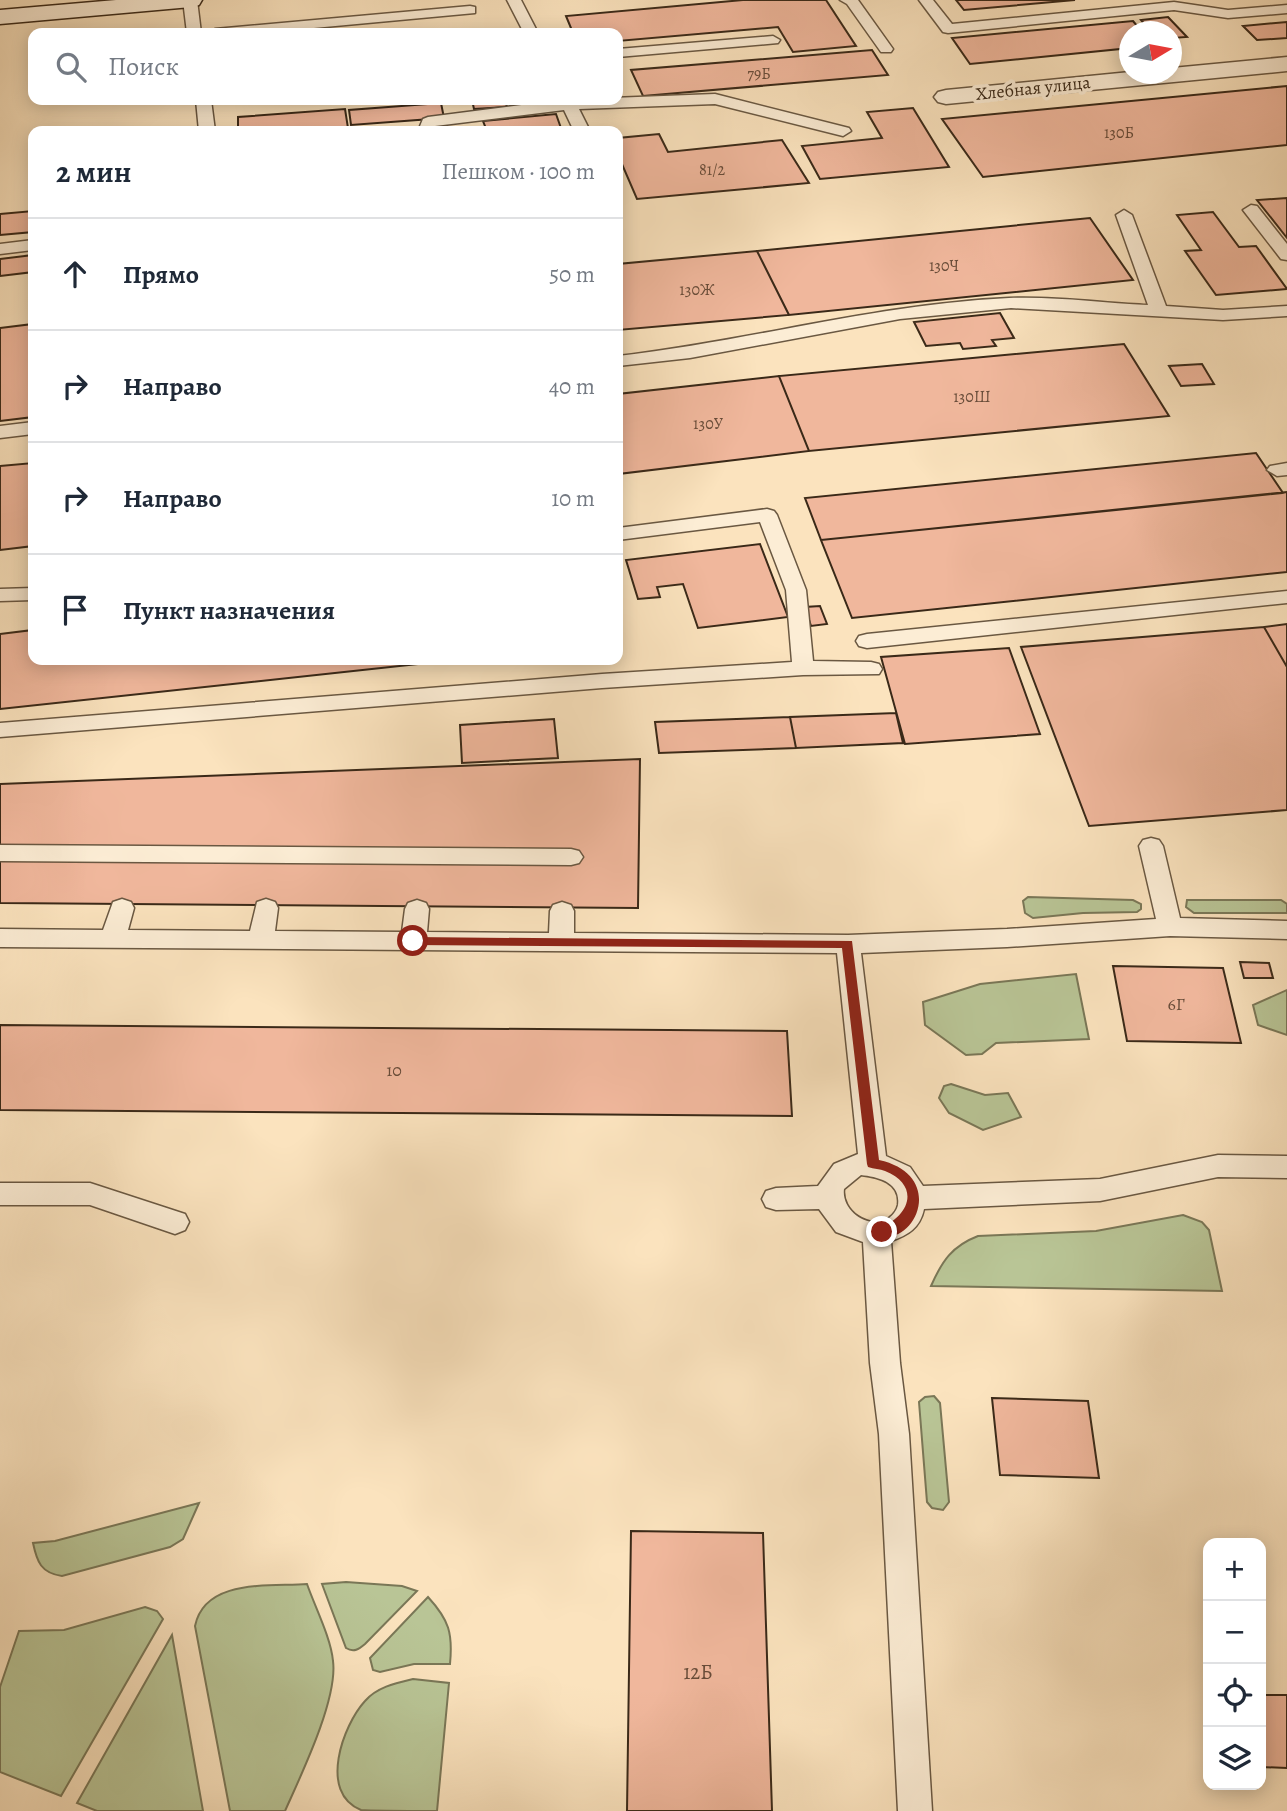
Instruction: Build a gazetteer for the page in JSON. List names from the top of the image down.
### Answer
{
  "streets": {
    "street": ["Хлебная улица"]
  },
  "house_numbers": [
    "79Б",
    "130Б",
    "81/2",
    "130Ч",
    "130Ж",
    "130Ш",
    "130У",
    "6Г",
    "10",
    "12Б"
  ],
  "north": "right",
  "page": {
    "search": "Поиск",
    "heading": ["2 мин", "Пешком · 100 m"],
    "list": [
      ["Прямо", "50 m"],
      ["Направо", "40 m"],
      ["Направо", "10 m"],
      "Пункт назначения"
    ],
    "map_buttons": ["+", "−"]
  }
}
